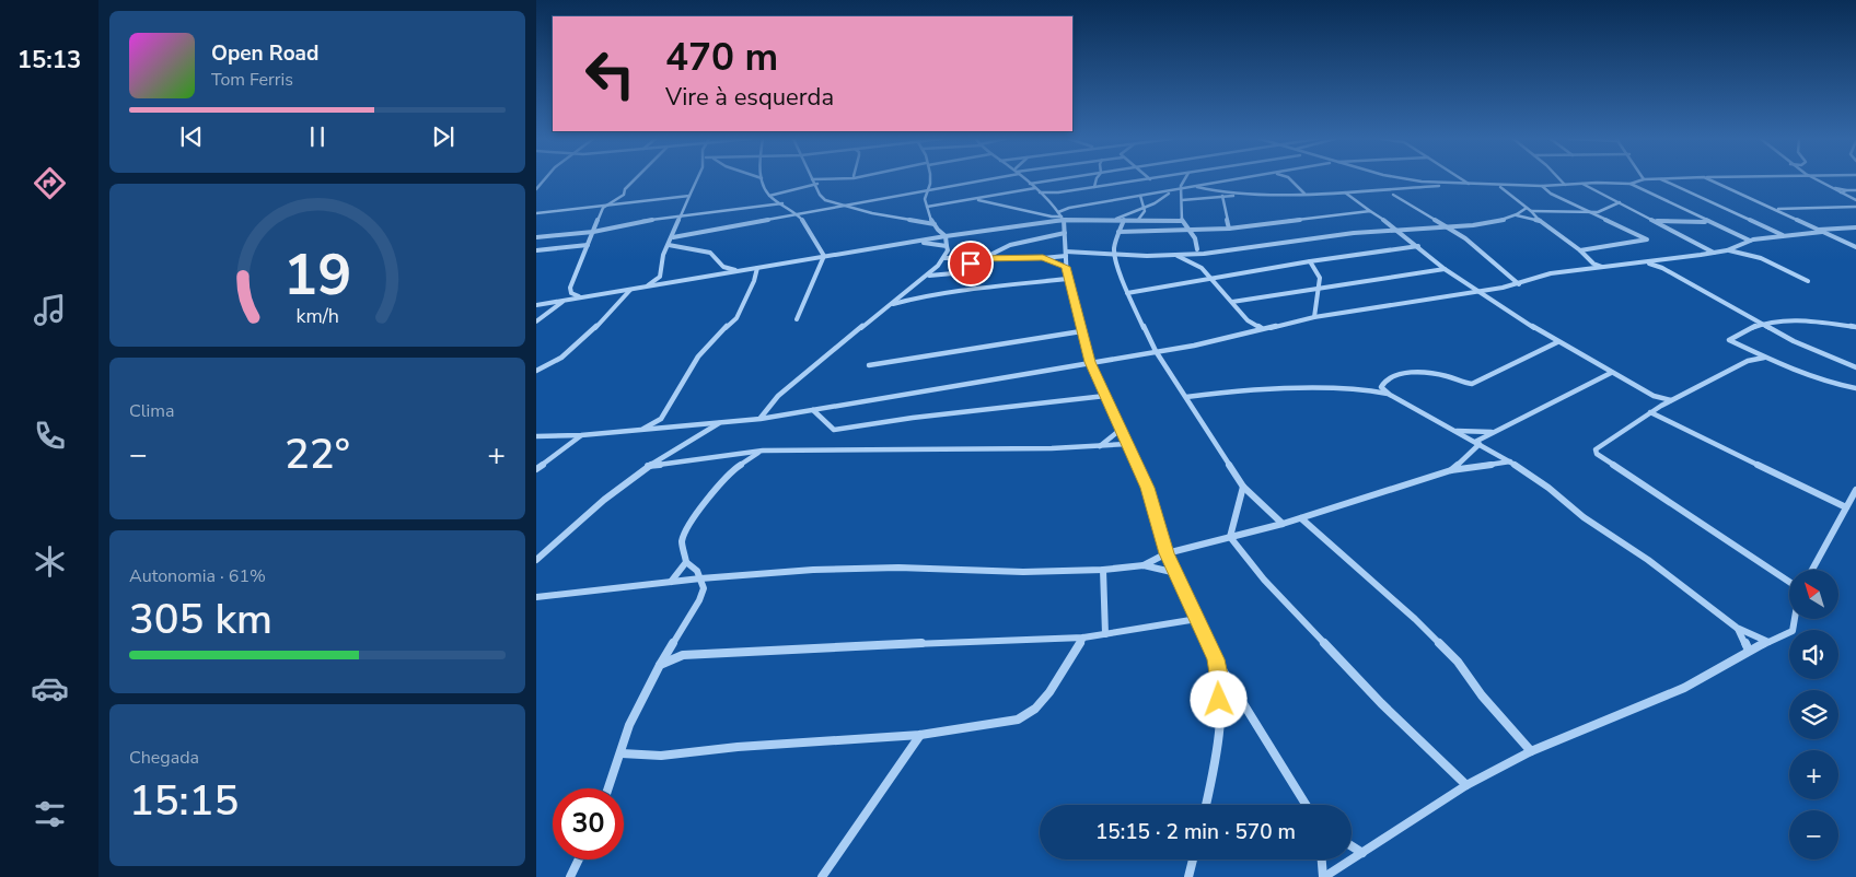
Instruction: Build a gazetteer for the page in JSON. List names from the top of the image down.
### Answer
{
  "north": "top left",
  "page": {
    "tabs": "15:13",
    "turn": ["470 m", "Vire à esquerda"],
    "song": ["Open Road", "Tom Ferris"],
    "tile": [
      "Clima",
      ["Autonomia · 61%", "305 km"],
      ["Chegada", "15:15"]
    ],
    "heat": ["−", "22°", "+"],
    "map_buttons": ["+", "−"],
    "limit": "30",
    "trip": "15:15 · 2 min · 570 m",
    "gauge": ["19", "km/h"]
  }
}
